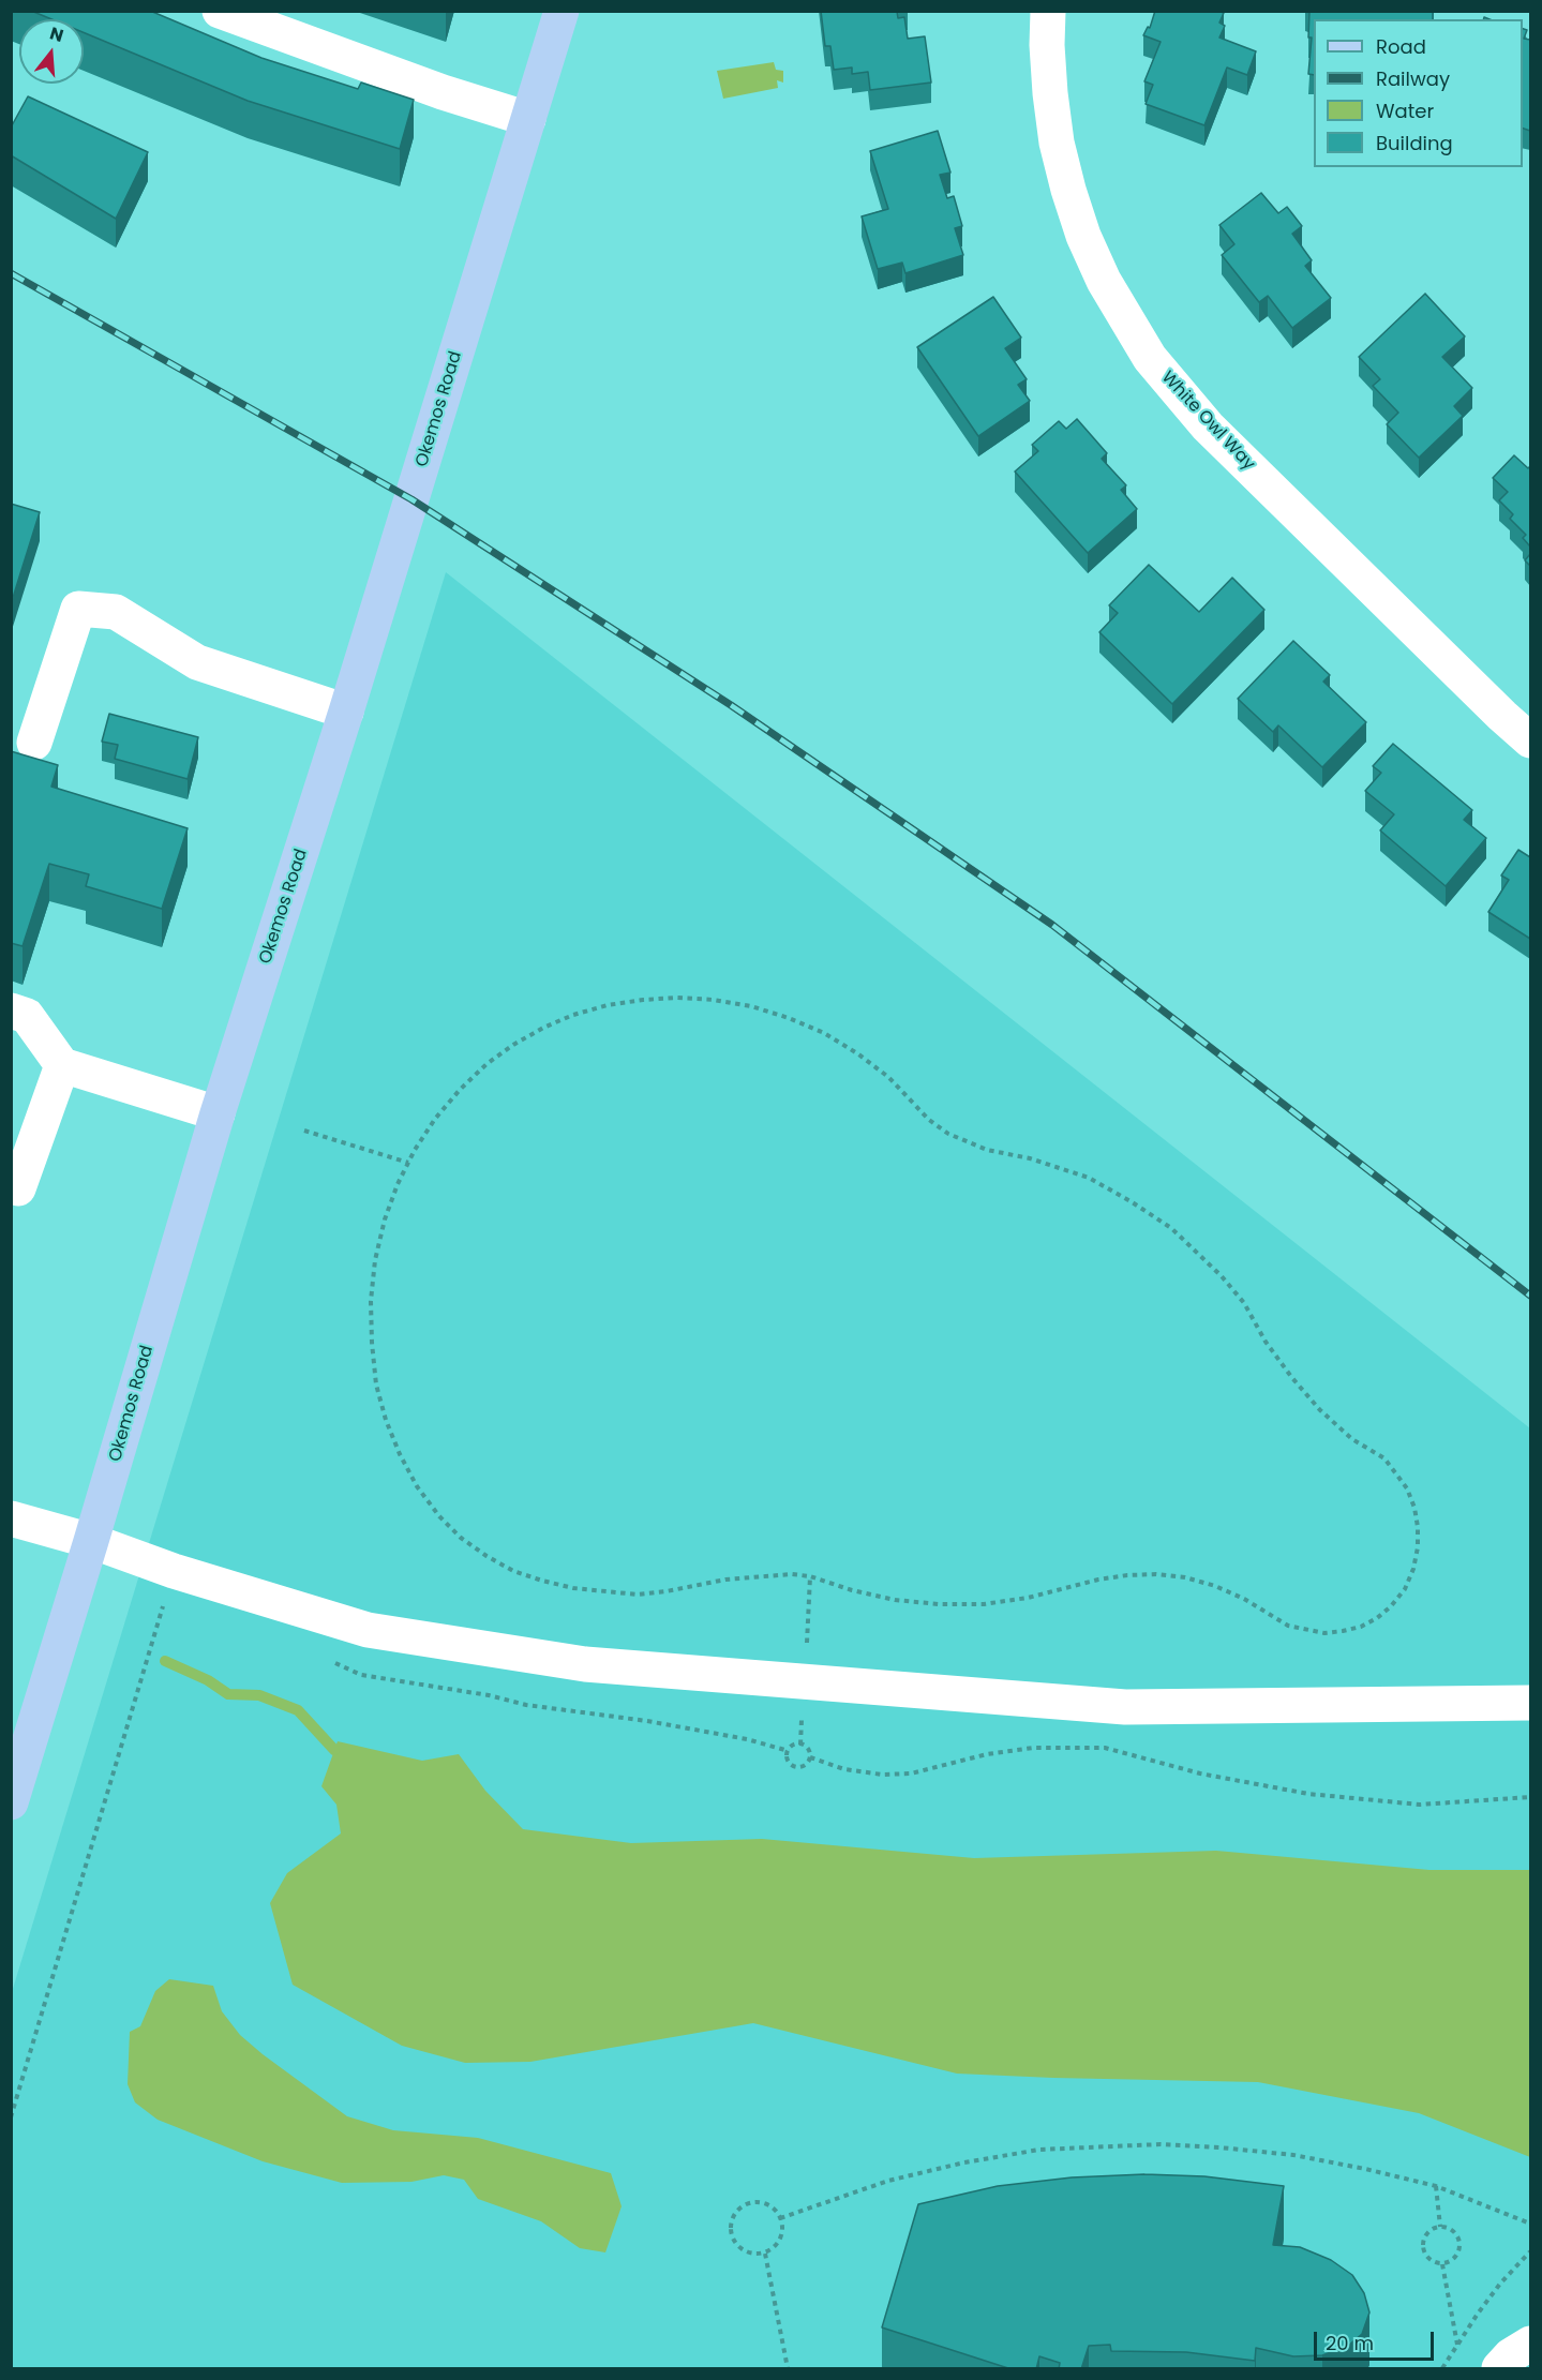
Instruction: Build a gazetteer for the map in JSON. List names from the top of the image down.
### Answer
{
  "streets": {
    "main road": ["Okemos Road"],
    "street": ["White Owl Way"]
  },
  "legend": [
    "Road",
    "Railway",
    "Water",
    "Building"
  ],
  "scale_bar": "20 m",
  "north": "top"
}
